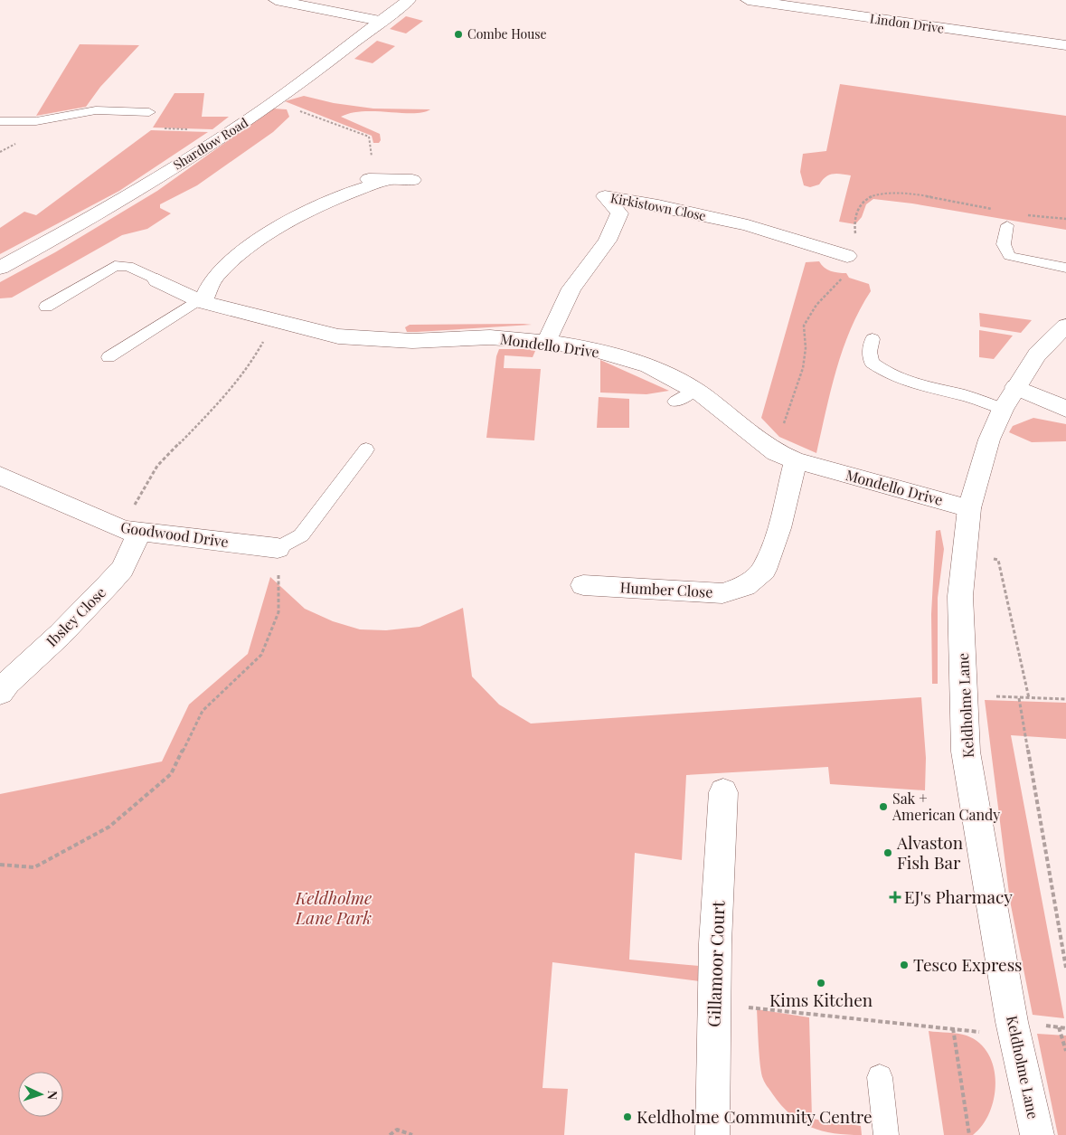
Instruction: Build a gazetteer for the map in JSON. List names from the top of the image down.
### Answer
{
  "streets": {
    "street": [
      "Lindon Drive",
      "Shardlow Road",
      "Kirkistown Close",
      "Mondello Drive",
      "Goodwood Drive",
      "Humber Close",
      "Ibsley Close",
      "Keldholme Lane",
      "Gillamoor Court"
    ]
  },
  "crossings": [
    ["Kirkistown Close", "Mondello Drive"],
    ["Mondello Drive", "Humber Close"],
    ["Mondello Drive", "Keldholme Lane"],
    ["Goodwood Drive", "Ibsley Close"]
  ],
  "parks": ["Keldholme Lane Park"],
  "places": {
    "other": [
      "Combe House",
      "Sak + American Candy",
      "Alvaston Fish Bar",
      "Tesco Express",
      "Kims Kitchen",
      "Keldholme Community Centre"
    ],
    "health": ["EJ's Pharmacy"]
  },
  "north": "right"
}
